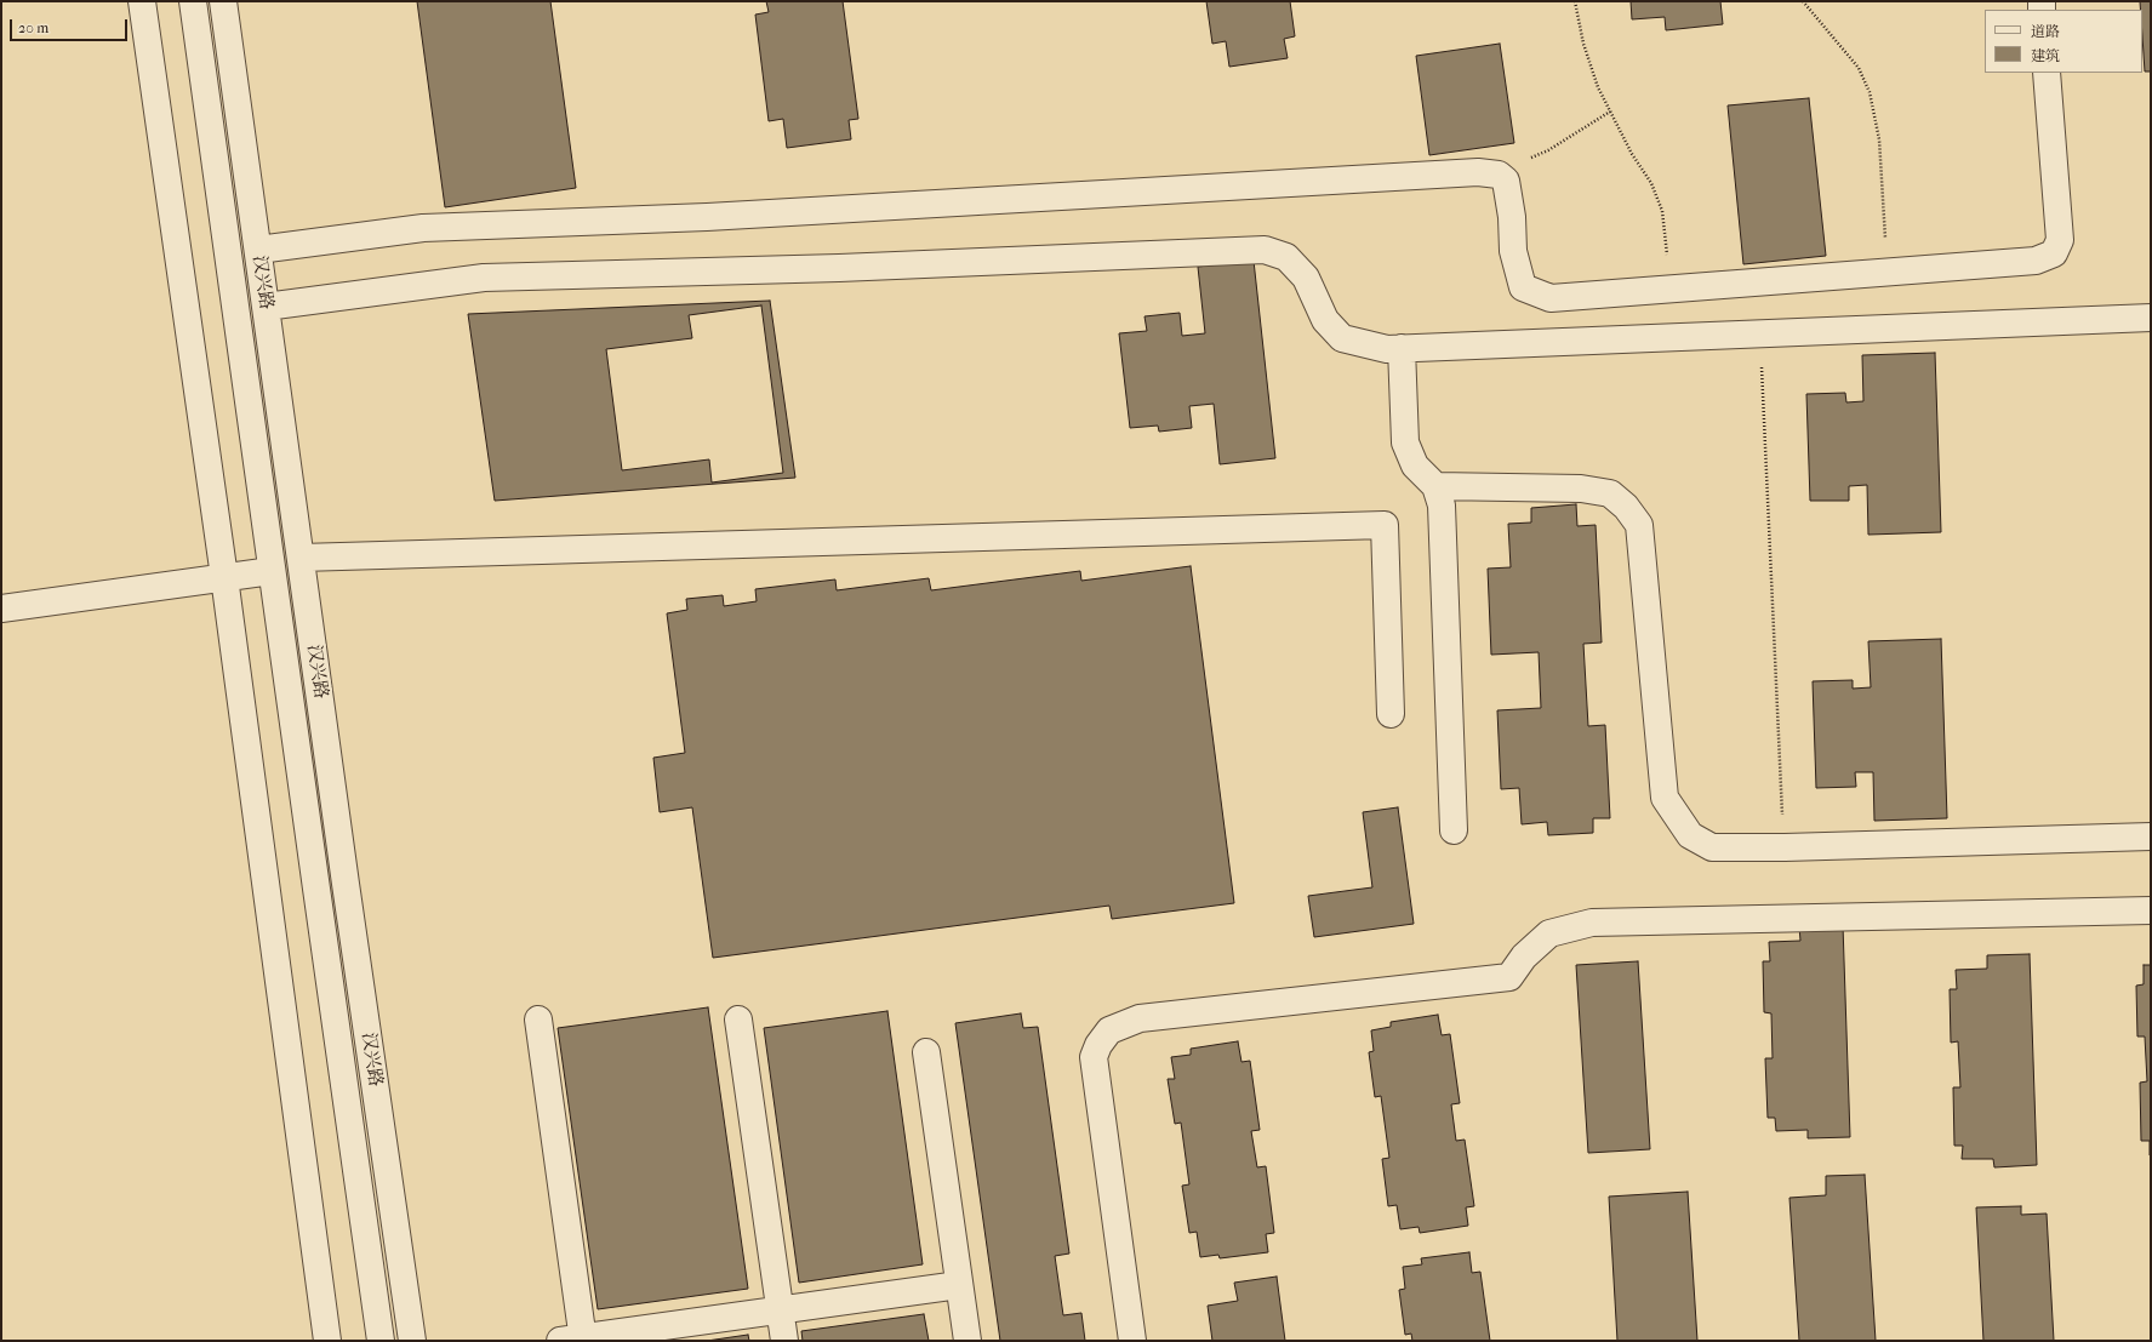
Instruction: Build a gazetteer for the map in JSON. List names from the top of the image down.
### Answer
{
  "streets": {
    "street": ["汉兴路"]
  },
  "legend": ["道路", "建筑"],
  "scale_bar": "20 m"
}
